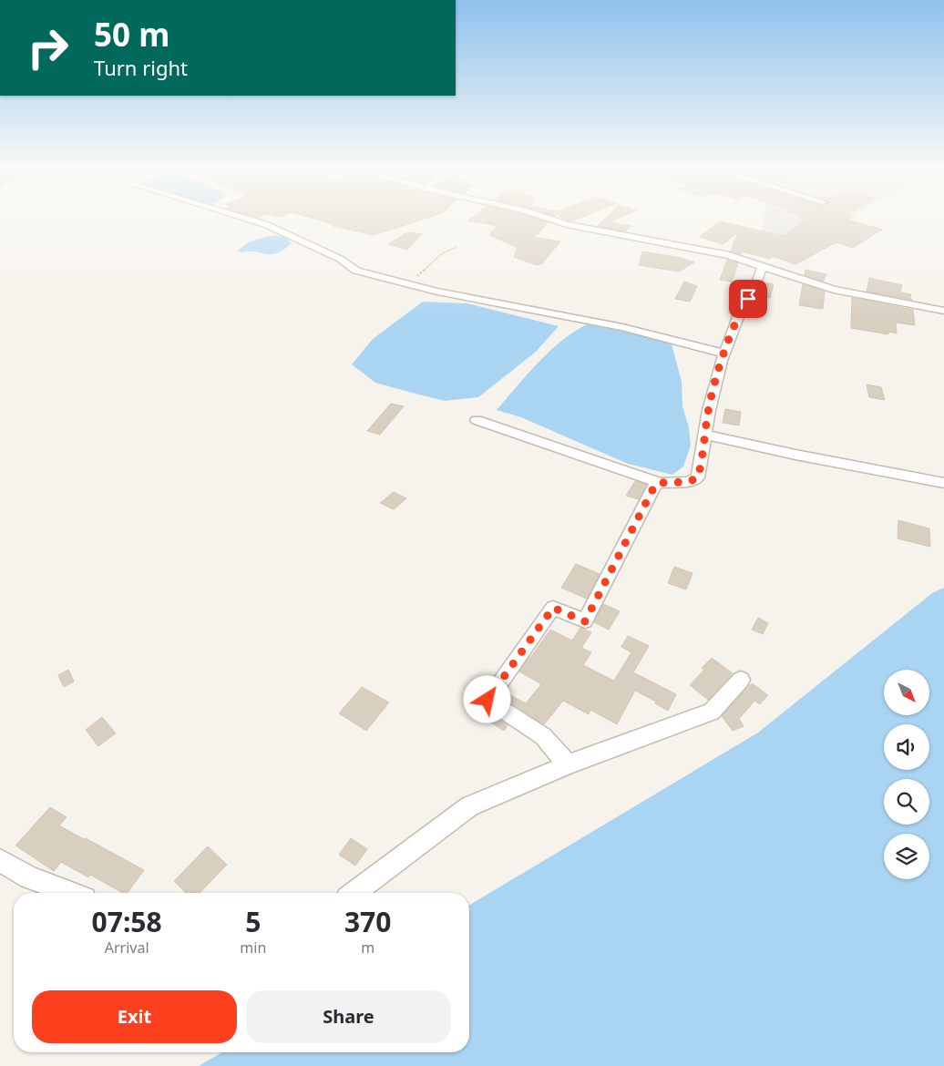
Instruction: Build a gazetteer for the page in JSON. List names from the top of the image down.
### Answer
{
  "north": "bottom right",
  "page": {
    "turn": ["50 m", "Turn right"],
    "eta": [
      "07:58",
      "Arrival",
      "5",
      "min",
      "370",
      "m"
    ],
    "buttons": ["Exit", "Share"]
  }
}
